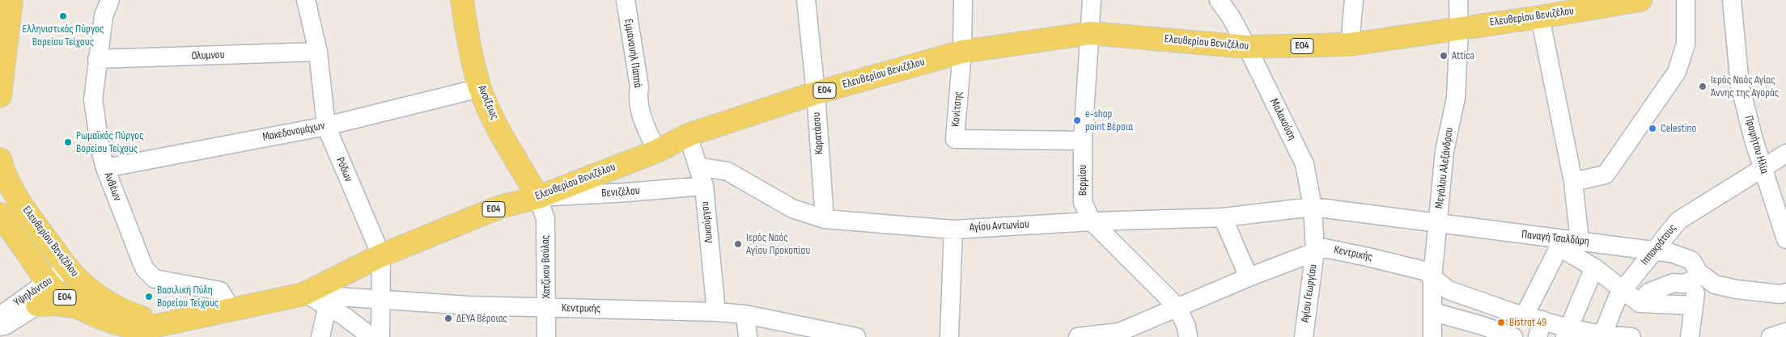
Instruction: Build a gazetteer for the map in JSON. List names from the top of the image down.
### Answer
{
  "streets": {
    "main road": ["Ελευθερίου Βενιζέλου", "ΕΟ4", "Ανοίξεως"],
    "street": [
      "Εμμανουήλ Παππά",
      "Ολυμνου",
      "Κονίτσης",
      "Μαλακούση",
      "Μακεδονομάχων",
      "Καρατάσου",
      "Προφήτου Ηλία",
      "Μεγάλου Αλεξάνδρου",
      "Ρόδων",
      "Βερμίου",
      "Ανθέων",
      "Βενιζέλου",
      "Λυκούργου",
      "Αγίου Αντωνίου",
      "Παναγή Τσαλδάρη",
      "Ιπποκράτους",
      "Κεντρικής",
      "Χατζίκου Βούλας",
      "Υψηλάντου",
      "Αγίου Γεωργίου"
    ]
  },
  "crossings": [
    ["Ελευθερίου Βενιζέλου", "Εμμανουήλ Παππά"],
    ["Ελευθερίου Βενιζέλου", "Ανοίξεως"],
    ["Ελευθερίου Βενιζέλου", "Κονίτσης"],
    ["Ελευθερίου Βενιζέλου", "Μαλακούση"],
    ["Ελευθερίου Βενιζέλου", "Καρατάσου"],
    ["Ελευθερίου Βενιζέλου", "Μεγάλου Αλεξάνδρου"],
    ["Ελευθερίου Βενιζέλου", "Ρόδων"],
    ["Ελευθερίου Βενιζέλου", "Βερμίου"],
    ["Ελευθερίου Βενιζέλου", "Ανθέων"],
    ["Ελευθερίου Βενιζέλου", "Βενιζέλου"],
    ["Ελευθερίου Βενιζέλου", "Λυκούργου"],
    ["Ελευθερίου Βενιζέλου", "Κεντρικής"],
    ["Ελευθερίου Βενιζέλου", "Χατζίκου Βούλας"],
    ["Ελευθερίου Βενιζέλου", "Υψηλάντου"],
    ["Ολυμνου", "Ρόδων"],
    ["Ολυμνου", "Ανθέων"],
    ["Ανοίξεως", "Μακεδονομάχων"],
    ["Ανοίξεως", "Βενιζέλου"],
    ["Ανοίξεως", "Χατζίκου Βούλας"],
    ["Κονίτσης", "Βερμίου"],
    ["Μαλακούση", "Αγίου Αντωνίου"],
    ["Μαλακούση", "Παναγή Τσαλδάρη"],
    ["Μαλακούση", "Κεντρικής"],
    ["Μαλακούση", "Αγίου Γεωργίου"],
    ["Μακεδονομάχων", "Ρόδων"],
    ["Μακεδονομάχων", "Ανθέων"],
    ["Καρατάσου", "Αγίου Αντωνίου"],
    ["Προφήτου Ηλία", "Ιπποκράτους"],
    ["Μεγάλου Αλεξάνδρου", "Παναγή Τσαλδάρη"],
    ["Μεγάλου Αλεξάνδρου", "Κεντρικής"],
    ["Ρόδων", "Κεντρικής"],
    ["Βερμίου", "Αγίου Αντωνίου"],
    ["Βερμίου", "Κεντρικής"],
    ["Βενιζέλου", "Λυκούργου"],
    ["Βενιζέλου", "Χατζίκου Βούλας"],
    ["Λυκούργου", "Αγίου Αντωνίου"],
    ["Λυκούργου", "Κεντρικής"],
    ["Αγίου Αντωνίου", "Παναγή Τσαλδάρη"],
    ["Παναγή Τσαλδάρη", "Ιπποκράτους"],
    ["Ιπποκράτους", "Κεντρικής"],
    ["Κεντρικής", "Χατζίκου Βούλας"],
    ["Κεντρικής", "Αγίου Γεωργίου"]
  ],
  "places": [
    "Ελληνιστικός Πύργος Βορείου Τείχους",
    "Attica",
    "Ιερός Ναός Αγίας Άννης της Αγοράς",
    "e-shop point Βέροια",
    "Celestino",
    "Ρωμαϊκός Πύργος Βορείου Τείχους",
    "Ιερός Ναός Αγίου Προκοπίου",
    "Βασιλική Πύλη Βορείου Τείχους",
    "ΔΕΥΑ Βέροιας",
    "Bistrot 49"
  ]
}
